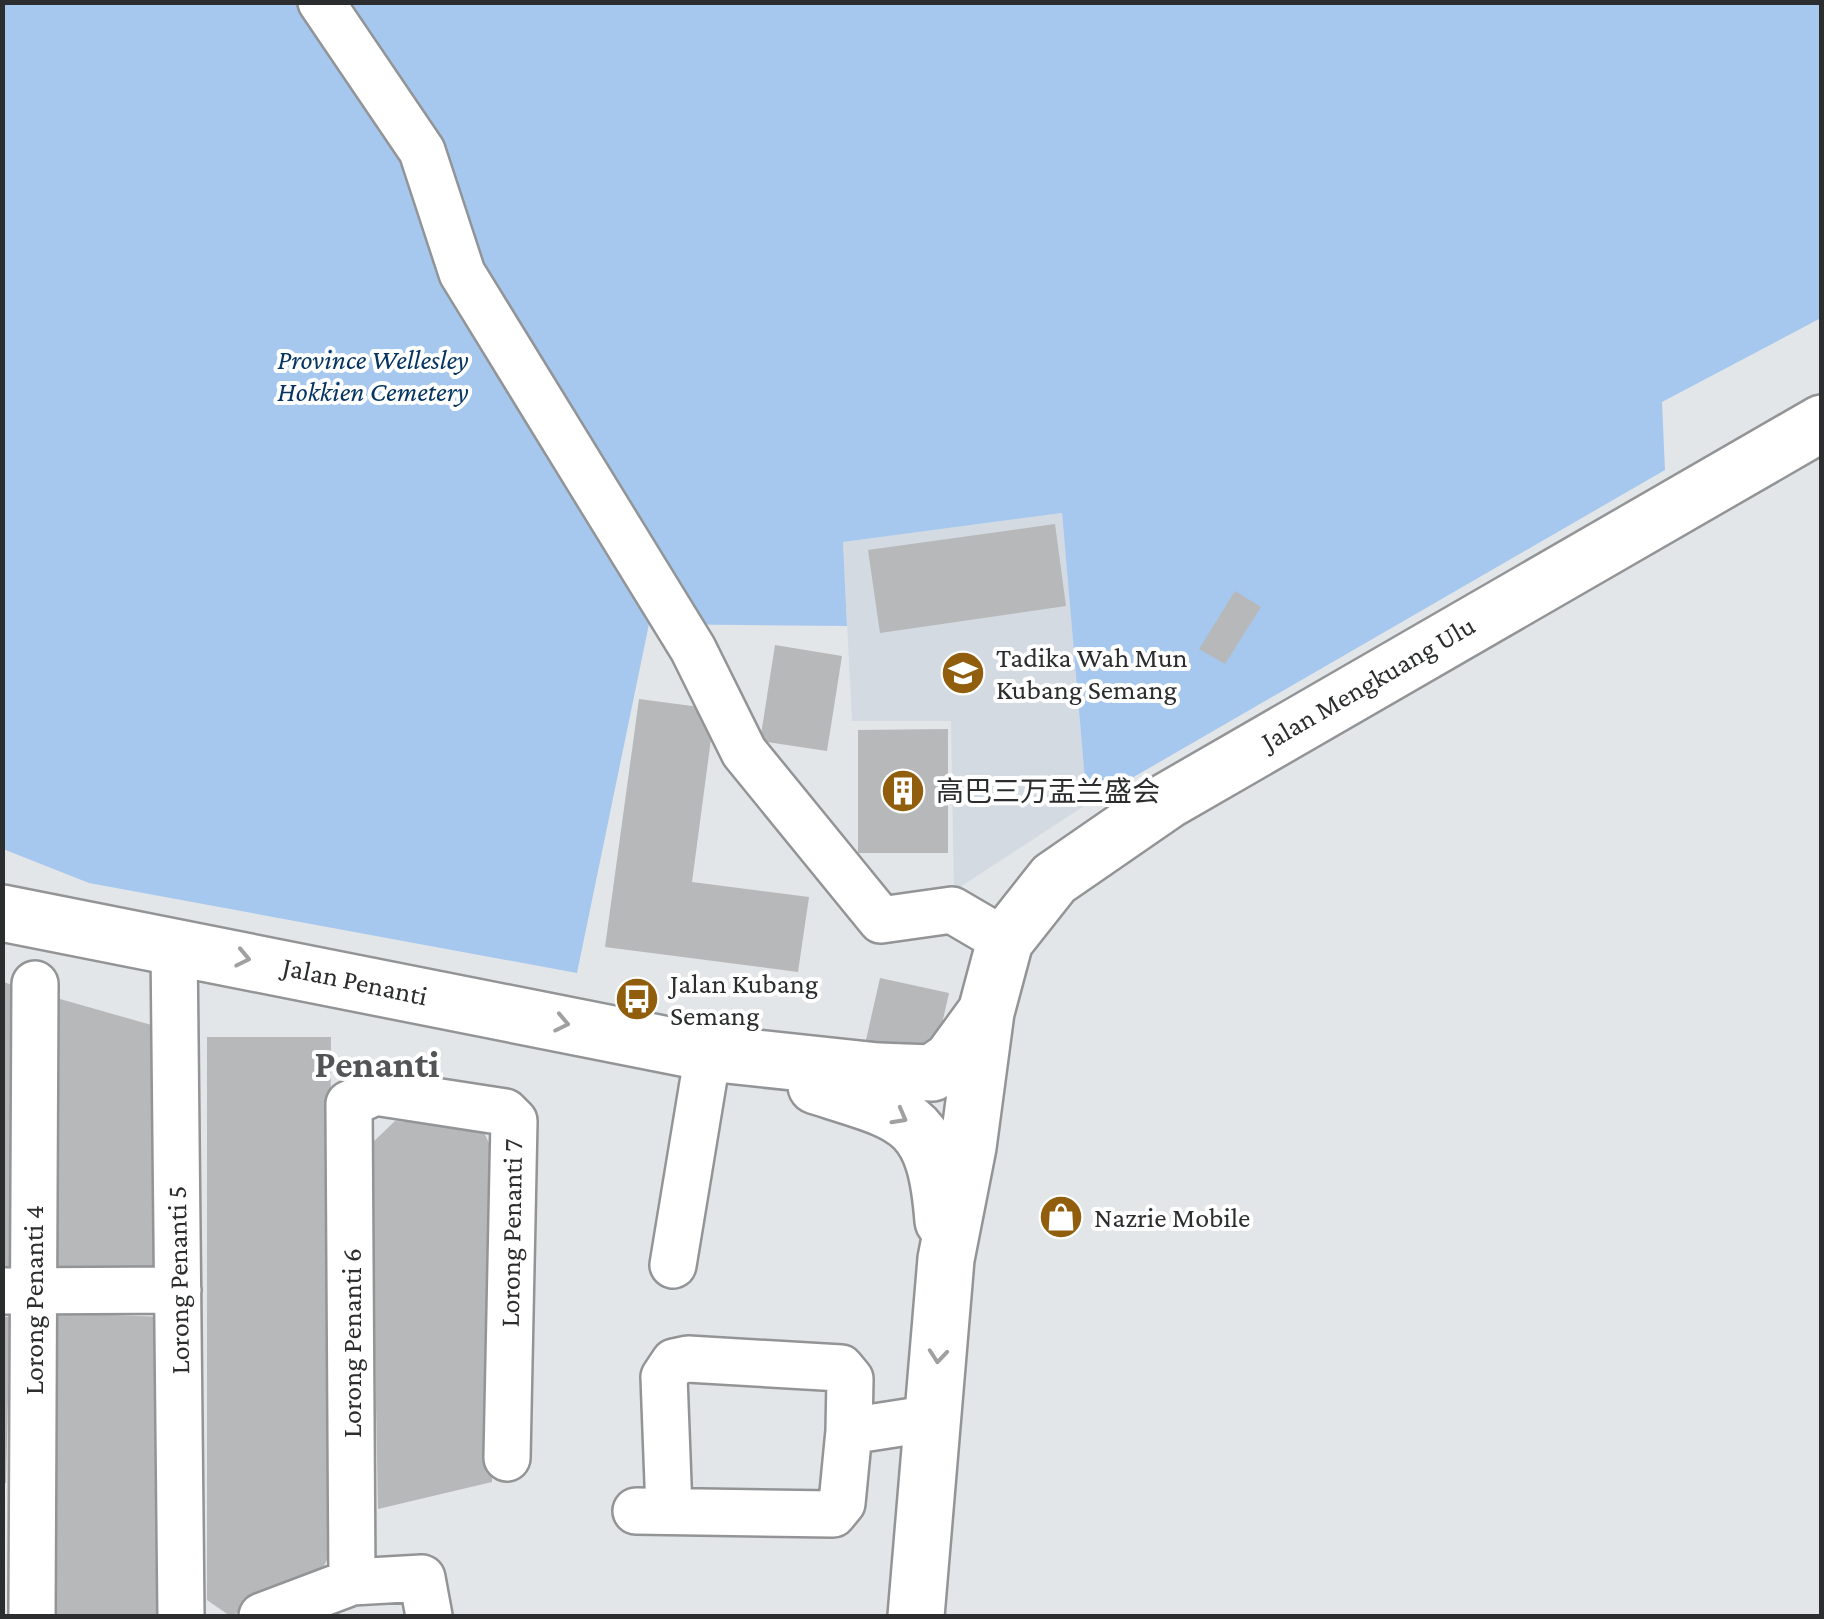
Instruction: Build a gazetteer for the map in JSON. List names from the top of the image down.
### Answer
{
  "streets": {
    "main road": ["Jalan Mengkuang Ulu", "Jalan Penanti"],
    "street": [
      "Lorong Penanti 7",
      "Lorong Penanti 5",
      "Lorong Penanti 4",
      "Lorong Penanti 6"
    ]
  },
  "crossings": [
    ["Jalan Mengkuang Ulu", "Jalan Penanti"],
    ["Jalan Penanti", "Lorong Penanti 5"],
    ["Lorong Penanti 7", "Lorong Penanti 6"]
  ],
  "one_way": ["Jalan Penanti"],
  "districts": ["Penanti"],
  "parks": ["Province Wellesley Hokkien Cemetery"],
  "places": {
    "school or university": ["Tadika Wah Mun Kubang Semang"],
    "building": ["高巴三万盂兰盛会"],
    "bus stop": ["Jalan Kubang Semang"],
    "shop": ["Nazrie Mobile"]
  }
}
